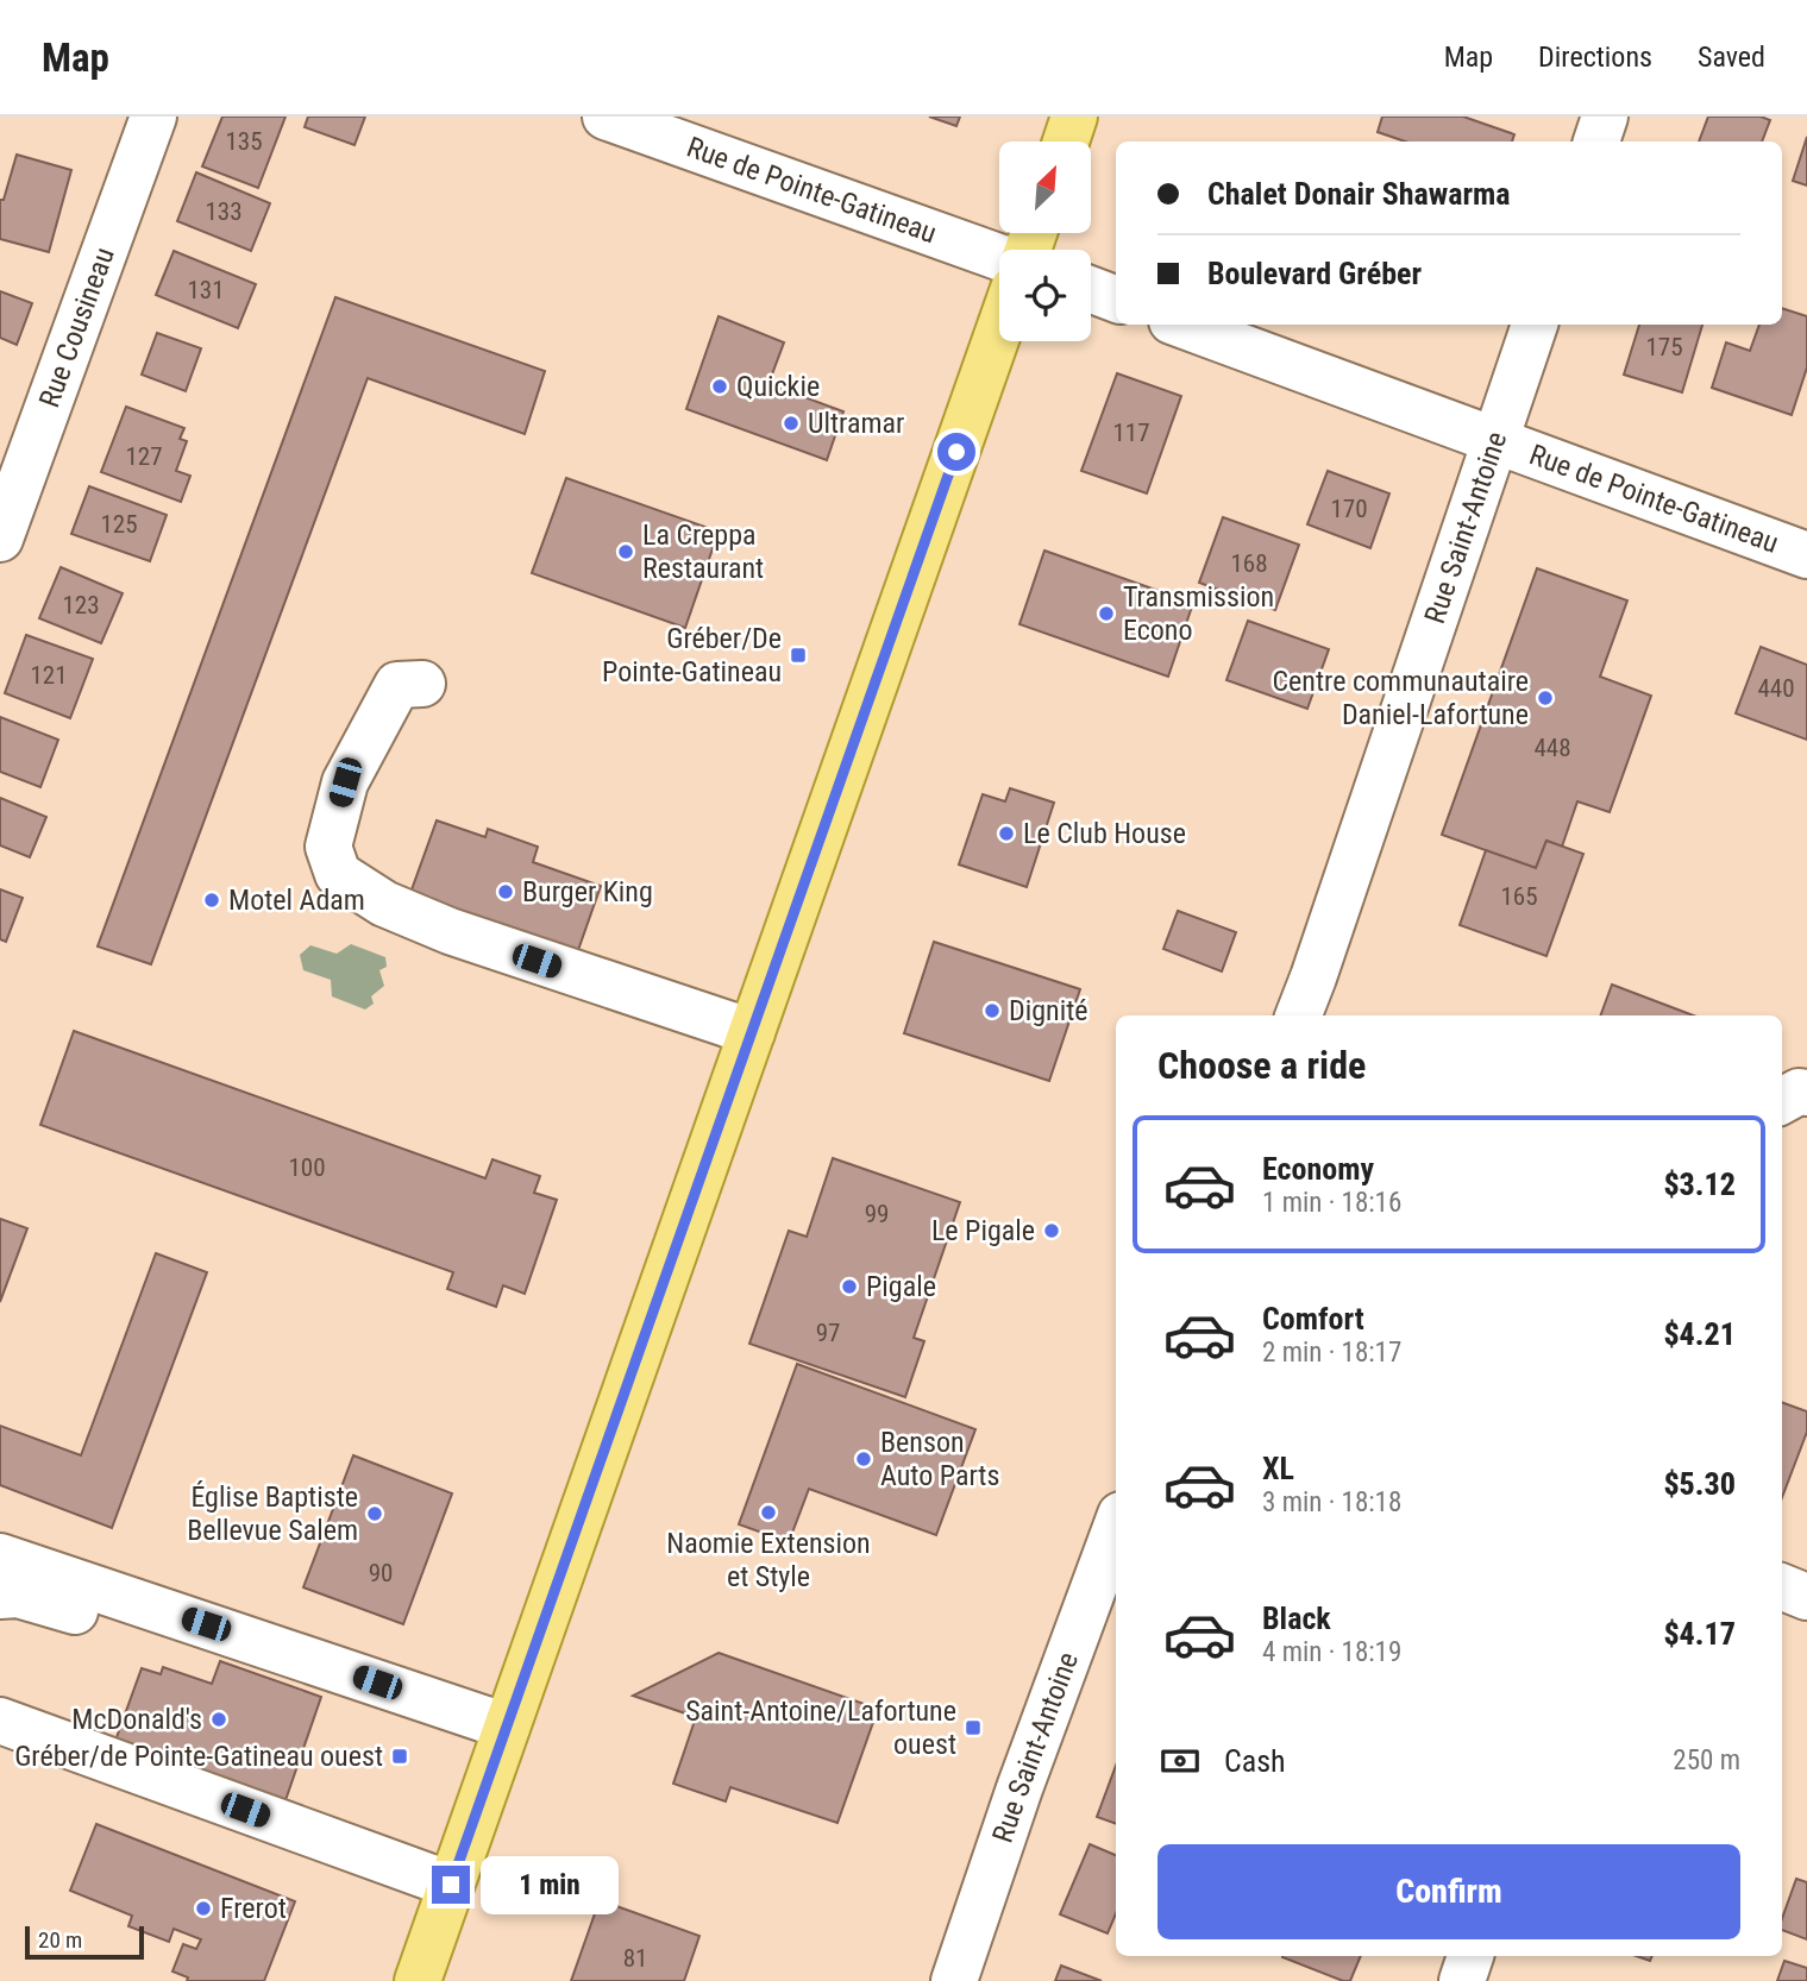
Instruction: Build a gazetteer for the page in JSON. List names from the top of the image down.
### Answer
{
  "streets": {
    "street": ["Rue de Pointe-Gatineau", "Rue Cousineau", "Rue Saint-Antoine"]
  },
  "crossings": [
    ["Rue de Pointe-Gatineau", "Rue Saint-Antoine"]
  ],
  "places": {
    "other": [
      "Quickie",
      "Ultramar",
      "La Creppa Restaurant",
      "Transmission Econo",
      "Centre communautaire Daniel-Lafortune",
      "Le Club House",
      "Burger King",
      "Motel Adam",
      "Dignité",
      "Le Pigale",
      "Pigale",
      "Benson Auto Parts",
      "Naomie Extension et Style",
      "Église Baptiste Bellevue Salem",
      "McDonald's",
      "Frerot"
    ],
    "transit": ["Gréber/De Pointe-Gatineau", "Saint-Antoine/Lafortune ouest", "Gréber/de Pointe-Gatineau ouest"]
  },
  "house_numbers": [
    "135",
    "133",
    "131",
    "175",
    "117",
    "127",
    "170",
    "125",
    "168",
    "123",
    "121",
    "440",
    "448",
    "165",
    "100",
    "99",
    "97",
    "90",
    "81"
  ],
  "scale_bar": "20 m",
  "north": "top right",
  "page": {
    "header": "Map",
    "nav": ["Map", "Directions", "Saved"],
    "banner": ["Chalet Donair Shawarma", "Boulevard Gréber"],
    "heading": "Choose a ride",
    "list": [
      {
        "name": "Economy",
        "note": "1 min · 18:16",
        "value": "$3.12"
      },
      {
        "name": "Comfort",
        "note": "2 min · 18:17",
        "value": "$4.21"
      },
      {
        "name": "XL",
        "note": "3 min · 18:18",
        "value": "$5.30"
      },
      {
        "name": "Black",
        "note": "4 min · 18:19",
        "value": "$4.17"
      }
    ],
    "pay": ["Cash", "250 m"],
    "buttons": "Confirm",
    "bubble": "1 min",
    "scale": "20 m"
  }
}
